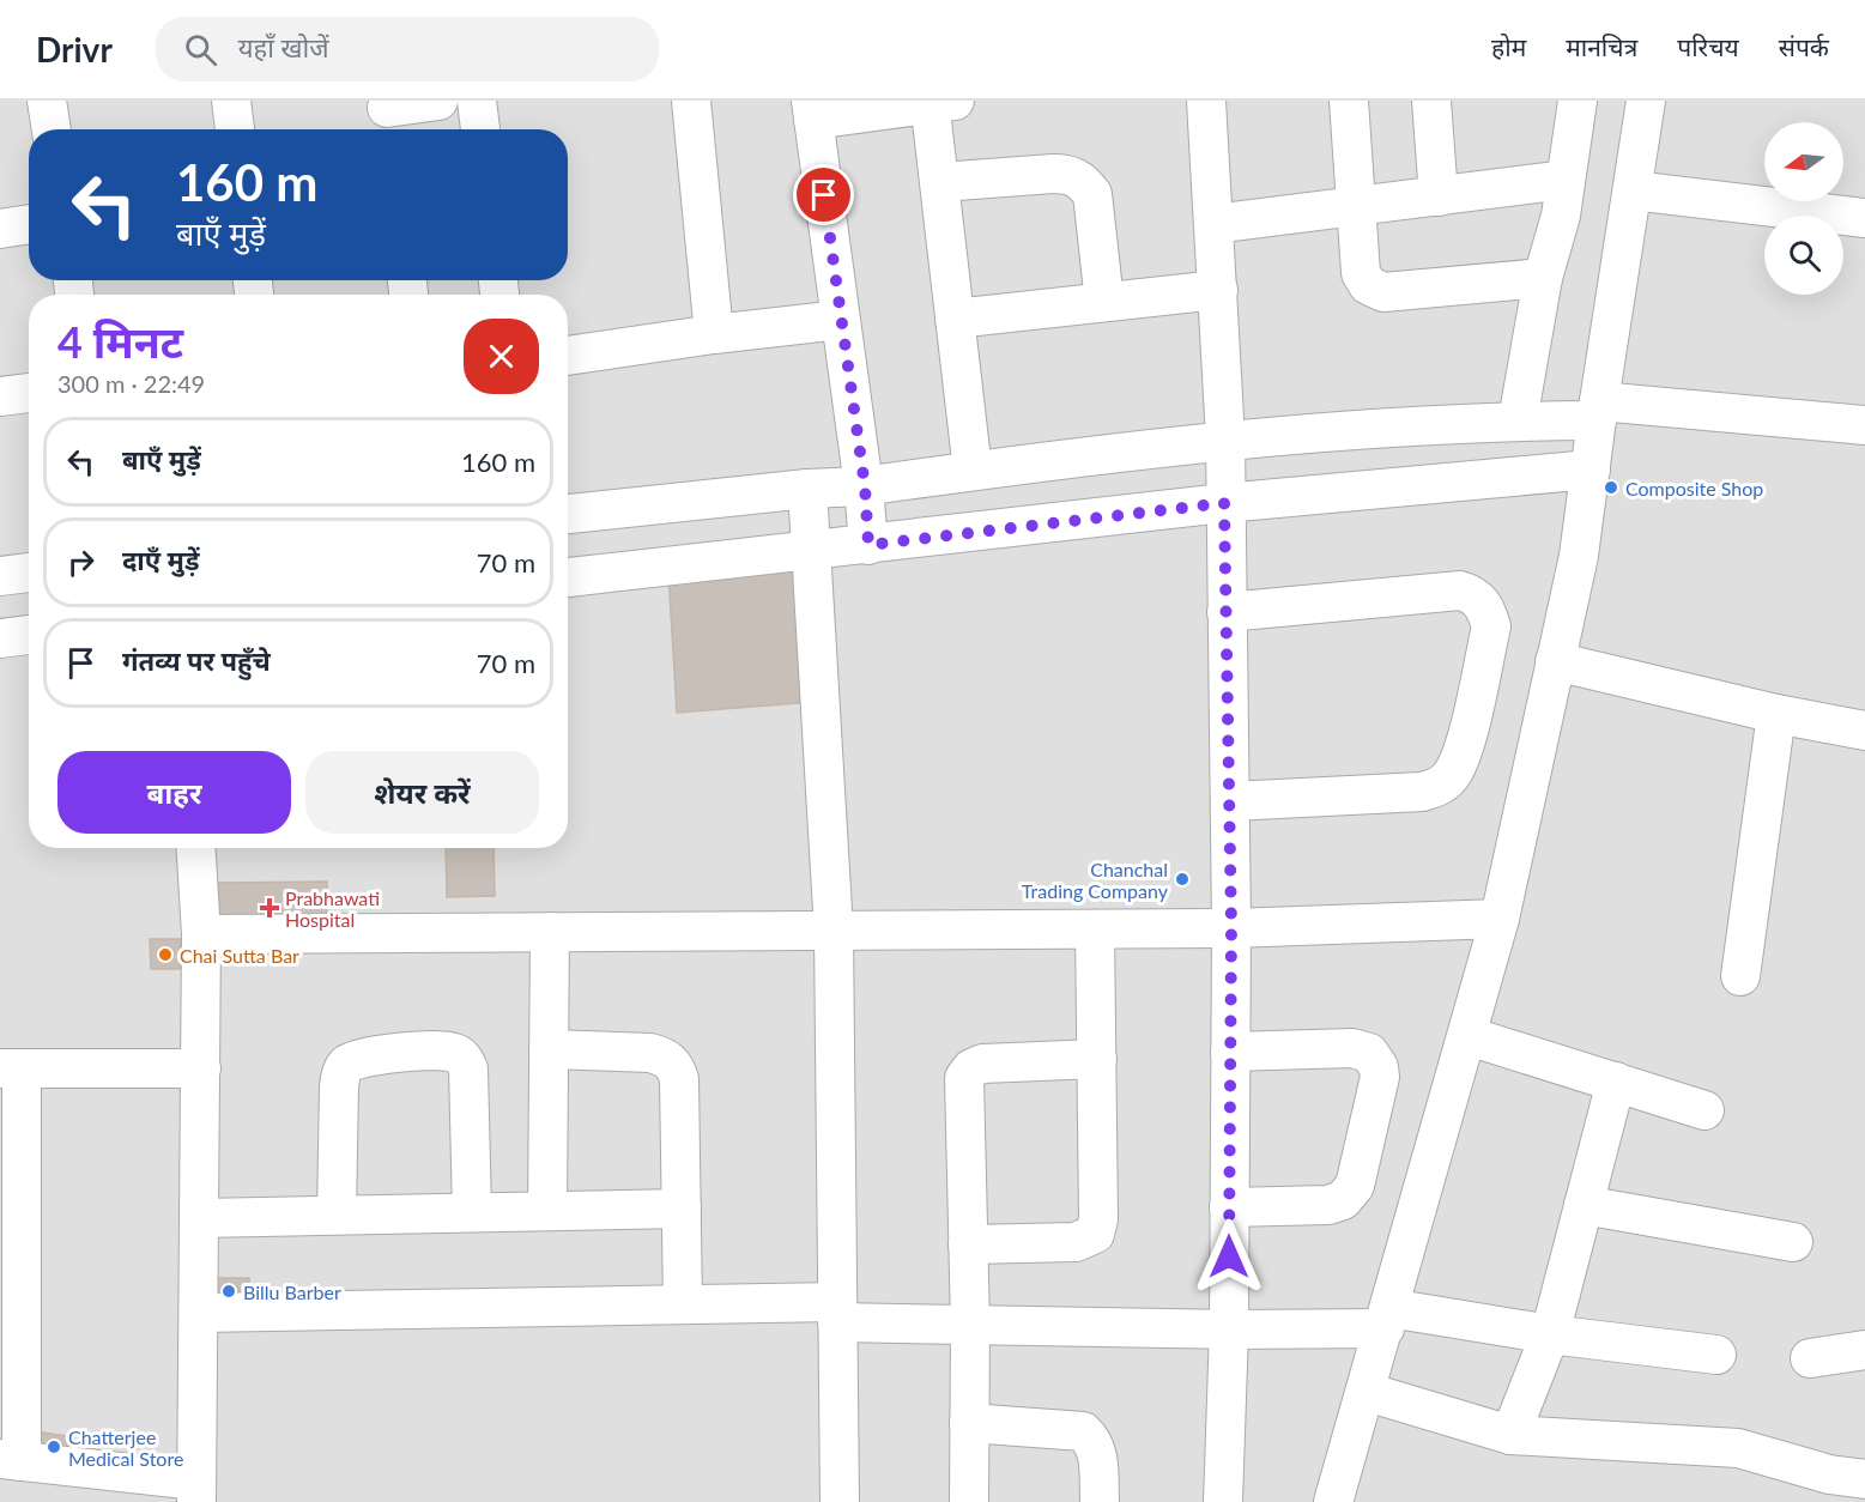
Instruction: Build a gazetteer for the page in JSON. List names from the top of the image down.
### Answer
{
  "places": {
    "other": [
      "Composite Shop",
      "Chanchal Trading Company",
      "Chai Sutta Bar",
      "Billu Barber",
      "Chatterjee Medical Store"
    ],
    "health": ["Prabhawati Hospital"]
  },
  "north": "left",
  "page": {
    "header": "Drivr",
    "search": "यहाँ खोजें",
    "nav": [
      "होम",
      "मानचित्र",
      "परिचय",
      "संपर्क"
    ],
    "turn": ["160 m", "बाएँ मुड़ें"],
    "heading": ["4 मिनट", "300 m · 22:49"],
    "list": [
      {
        "name": "बाएँ मुड़ें",
        "value": "160 m"
      },
      {
        "name": "दाएँ मुड़ें",
        "value": "70 m"
      },
      {
        "name": "गंतव्य पर पहुँचे",
        "value": "70 m"
      }
    ],
    "buttons": ["बाहर", "शेयर करें"]
  }
}
